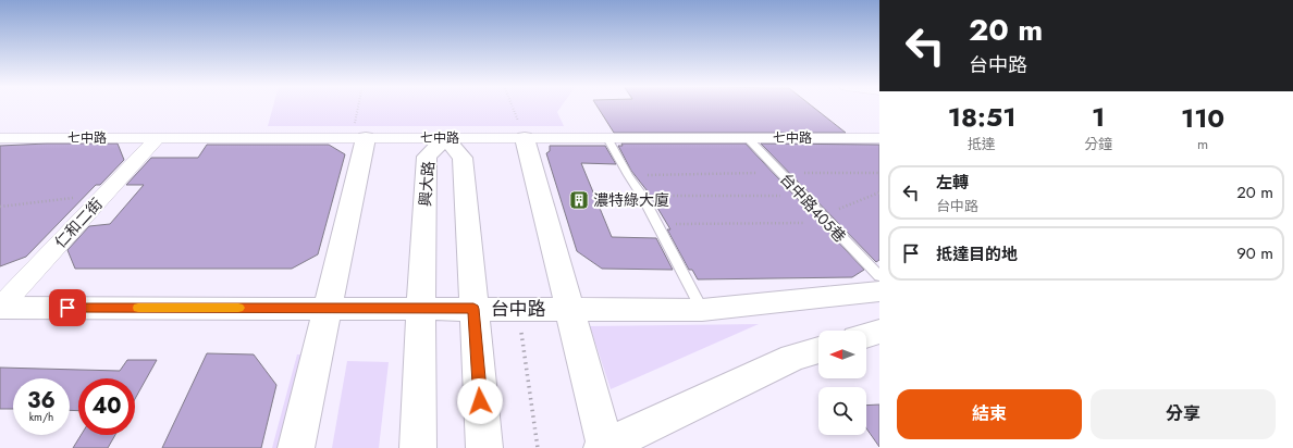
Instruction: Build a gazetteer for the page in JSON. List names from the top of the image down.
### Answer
{
  "streets": {
    "street": [
      "七中路",
      "興大路",
      "仁和二街",
      "台中路"
    ],
    "lane": ["台中路405巷"]
  },
  "crossings": [
    ["七中路", "興大路"],
    ["七中路", "台中路405巷"],
    ["七中路", "仁和二街"],
    ["興大路", "台中路"],
    ["仁和二街", "台中路"]
  ],
  "places": {
    "building": ["濃特綠大廈"]
  },
  "north": "left",
  "page": {
    "turn": ["20 m", "台中路"],
    "eta": [
      "18:51",
      "抵達",
      "1",
      "分鐘",
      "110",
      "m"
    ],
    "list": [
      {
        "name": "左轉",
        "note": "台中路",
        "value": "20 m"
      },
      {
        "name": "抵達目的地",
        "value": "90 m"
      }
    ],
    "speed": "36 km/h",
    "limit": "40",
    "buttons": ["結束", "分享"]
  }
}
